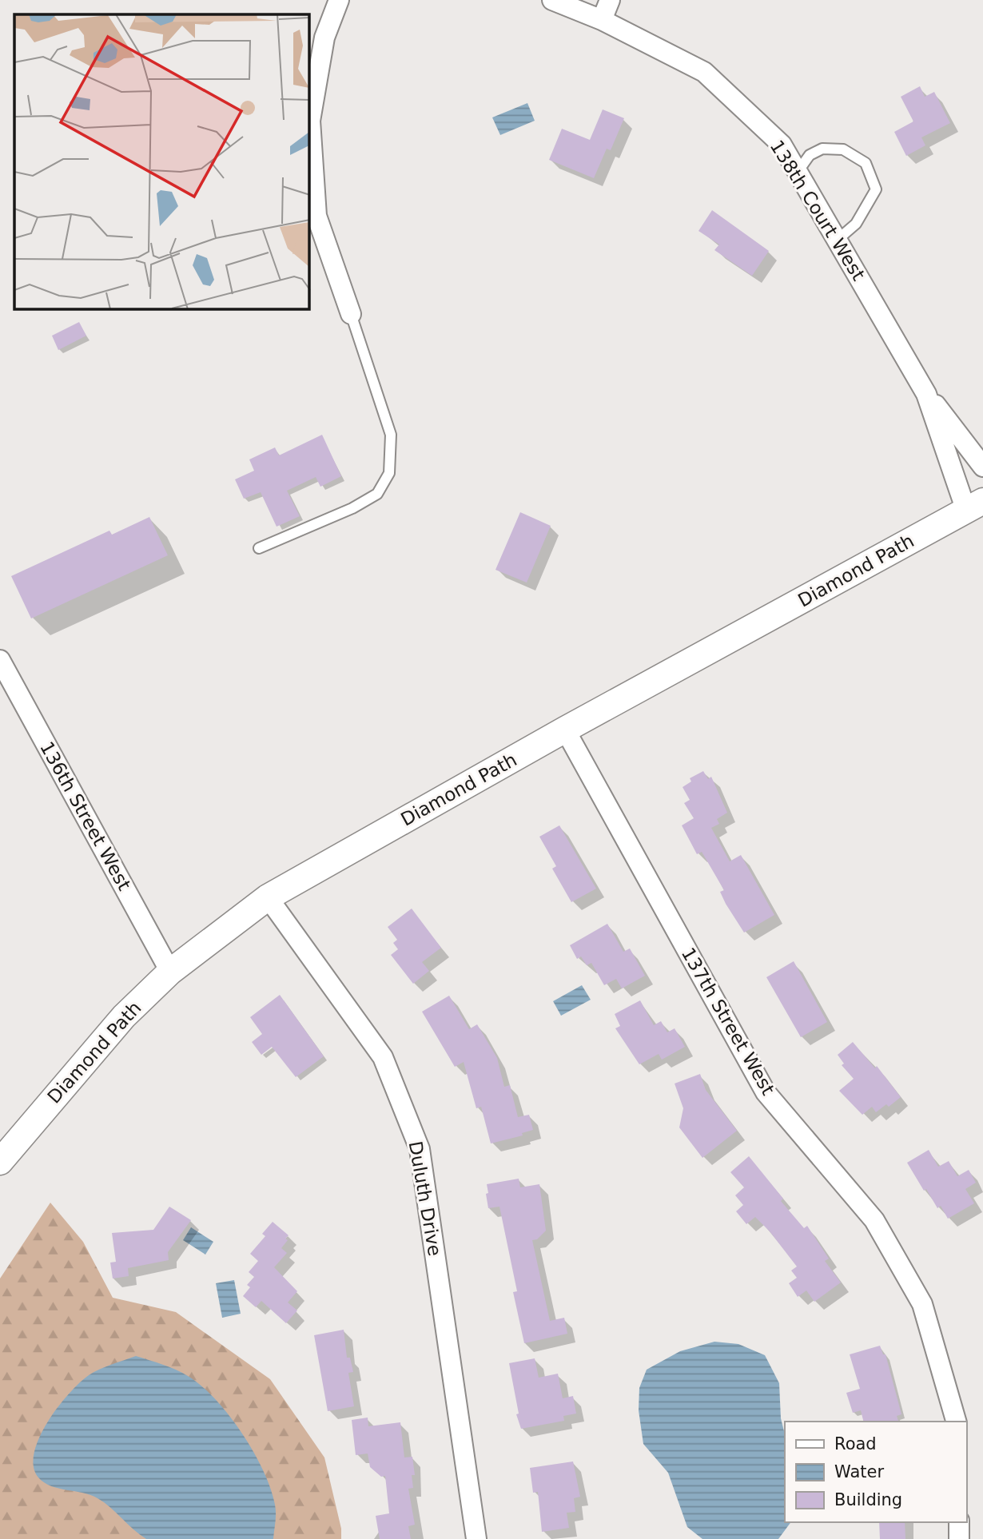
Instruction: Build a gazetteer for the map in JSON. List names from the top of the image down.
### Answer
{
  "streets": {
    "street": [
      "138th Court West",
      "Diamond Path",
      "136th Street West",
      "137th Street West",
      "Duluth Drive"
    ]
  },
  "crossings": [
    ["138th Court West", "Diamond Path"],
    ["Diamond Path", "136th Street West"],
    ["Diamond Path", "137th Street West"],
    ["Diamond Path", "Duluth Drive"]
  ],
  "legend": ["Road", "Water", "Building"]
}
